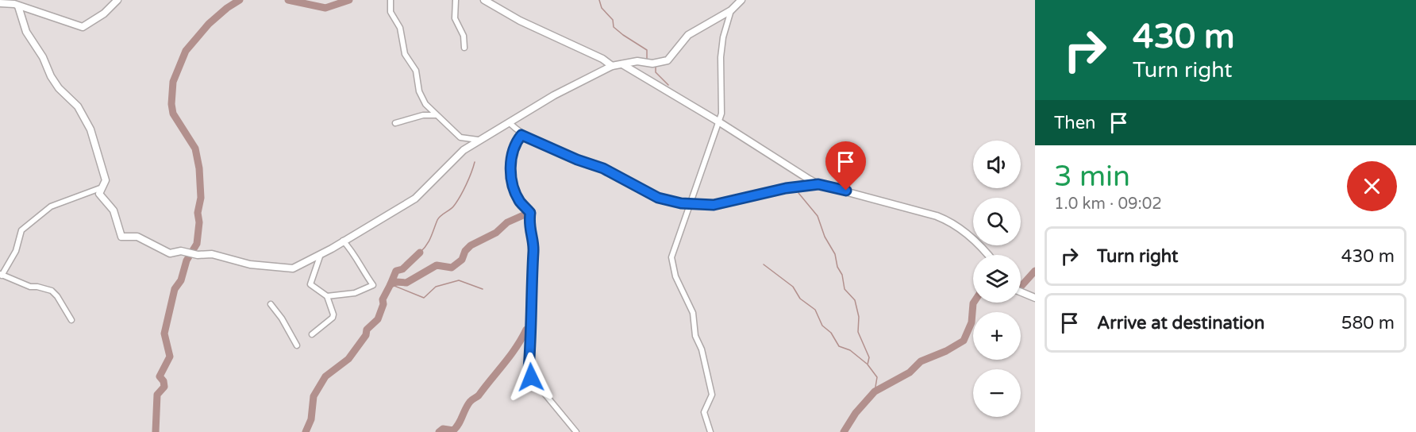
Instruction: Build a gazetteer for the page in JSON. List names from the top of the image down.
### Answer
{
  "page": {
    "turn": ["430 m", "Turn right"],
    "then": "Then",
    "map_buttons": ["+", "−"],
    "heading": ["3 min", "1.0 km · 09:02"],
    "list": [
      {
        "name": "Turn right",
        "value": "430 m"
      },
      {
        "name": "Arrive at destination",
        "value": "580 m"
      }
    ]
  }
}
